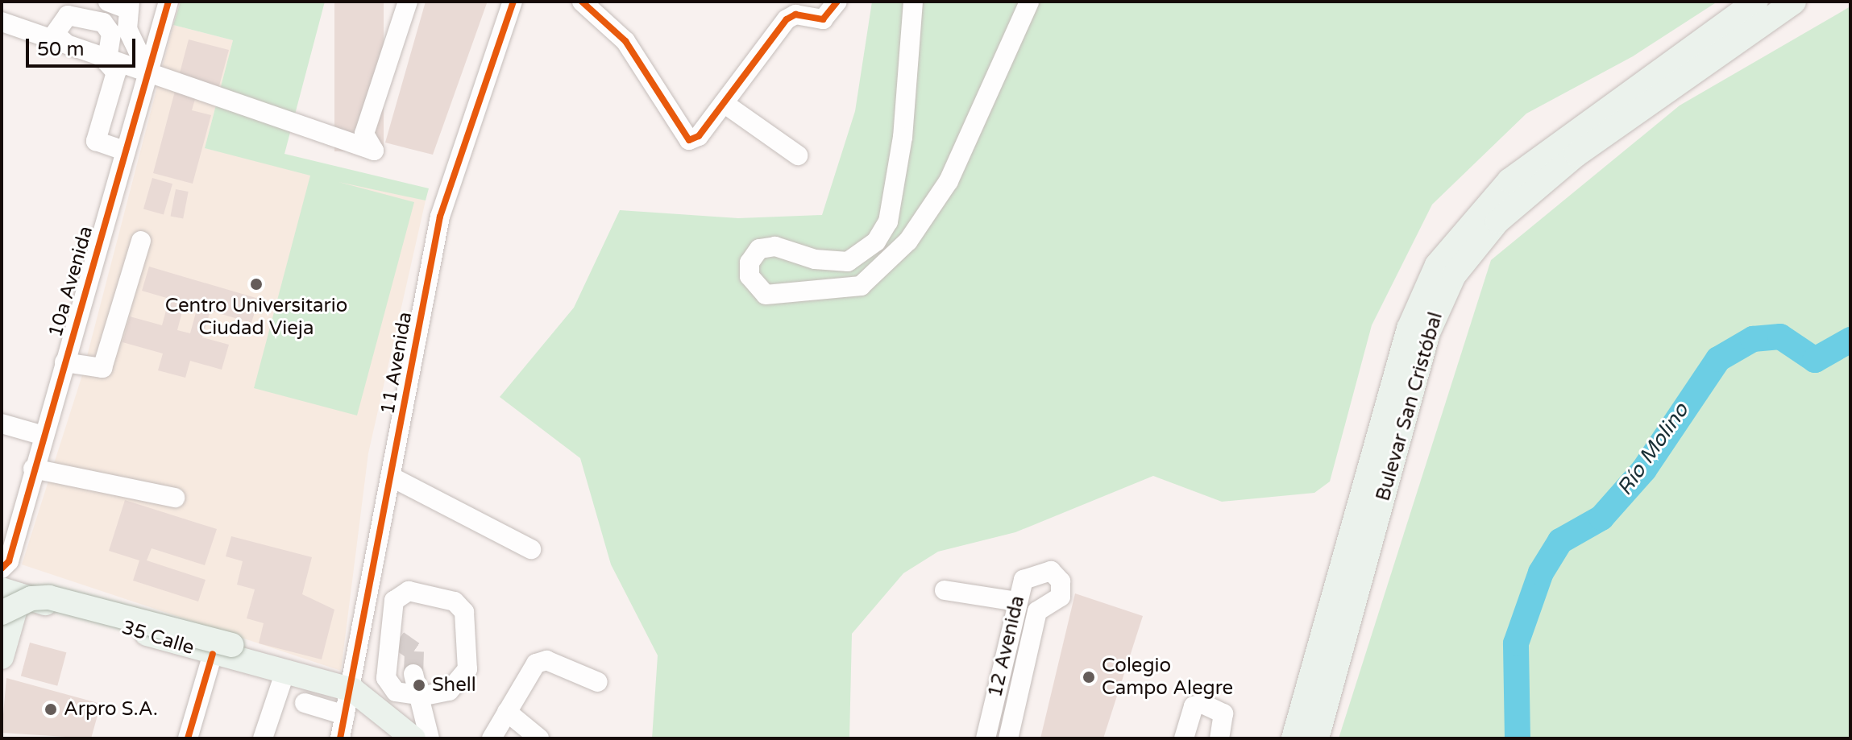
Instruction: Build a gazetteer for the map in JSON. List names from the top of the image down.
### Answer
{
  "streets": {
    "main road": ["Bulevar San Cristóbal", "35 Calle"],
    "street": ["10a Avenida", "11 Avenida", "12 Avenida"]
  },
  "crossings": [
    ["10a Avenida", "35 Calle"],
    ["11 Avenida", "35 Calle"]
  ],
  "water": ["Río Molino"],
  "places": [
    "Centro Universitario Ciudad Vieja",
    "Colegio Campo Alegre",
    "Shell",
    "Arpro S.A."
  ],
  "scale_bar": "50 m"
}
